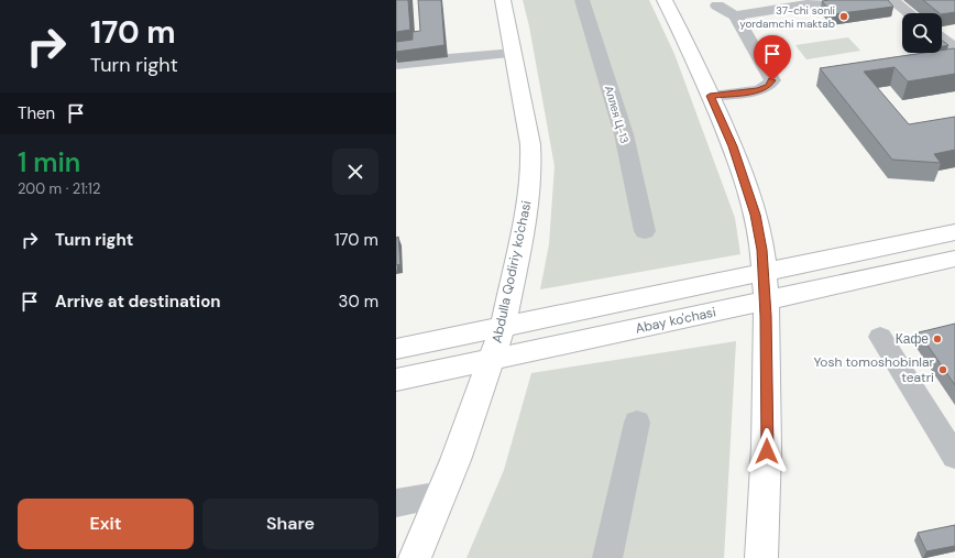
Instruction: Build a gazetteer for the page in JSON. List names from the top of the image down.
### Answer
{
  "streets": {
    "main road": ["Abdulla Qodiriy ko'chasi", "Abay ko'chasi"],
    "street": ["Аллея Ц-13"]
  },
  "crossings": [
    ["Abdulla Qodiriy ko'chasi", "Abay ko'chasi"]
  ],
  "places": ["37-chi sonli yordamchi maktab", "Кафе", "Yosh tomoshobinlar teatri"],
  "page": {
    "turn": ["170 m", "Turn right"],
    "then": "Then",
    "heading": ["1 min", "200 m · 21:12"],
    "list": [
      {
        "name": "Turn right",
        "value": "170 m"
      },
      {
        "name": "Arrive at destination",
        "value": "30 m"
      }
    ],
    "buttons": ["Exit", "Share"]
  }
}
